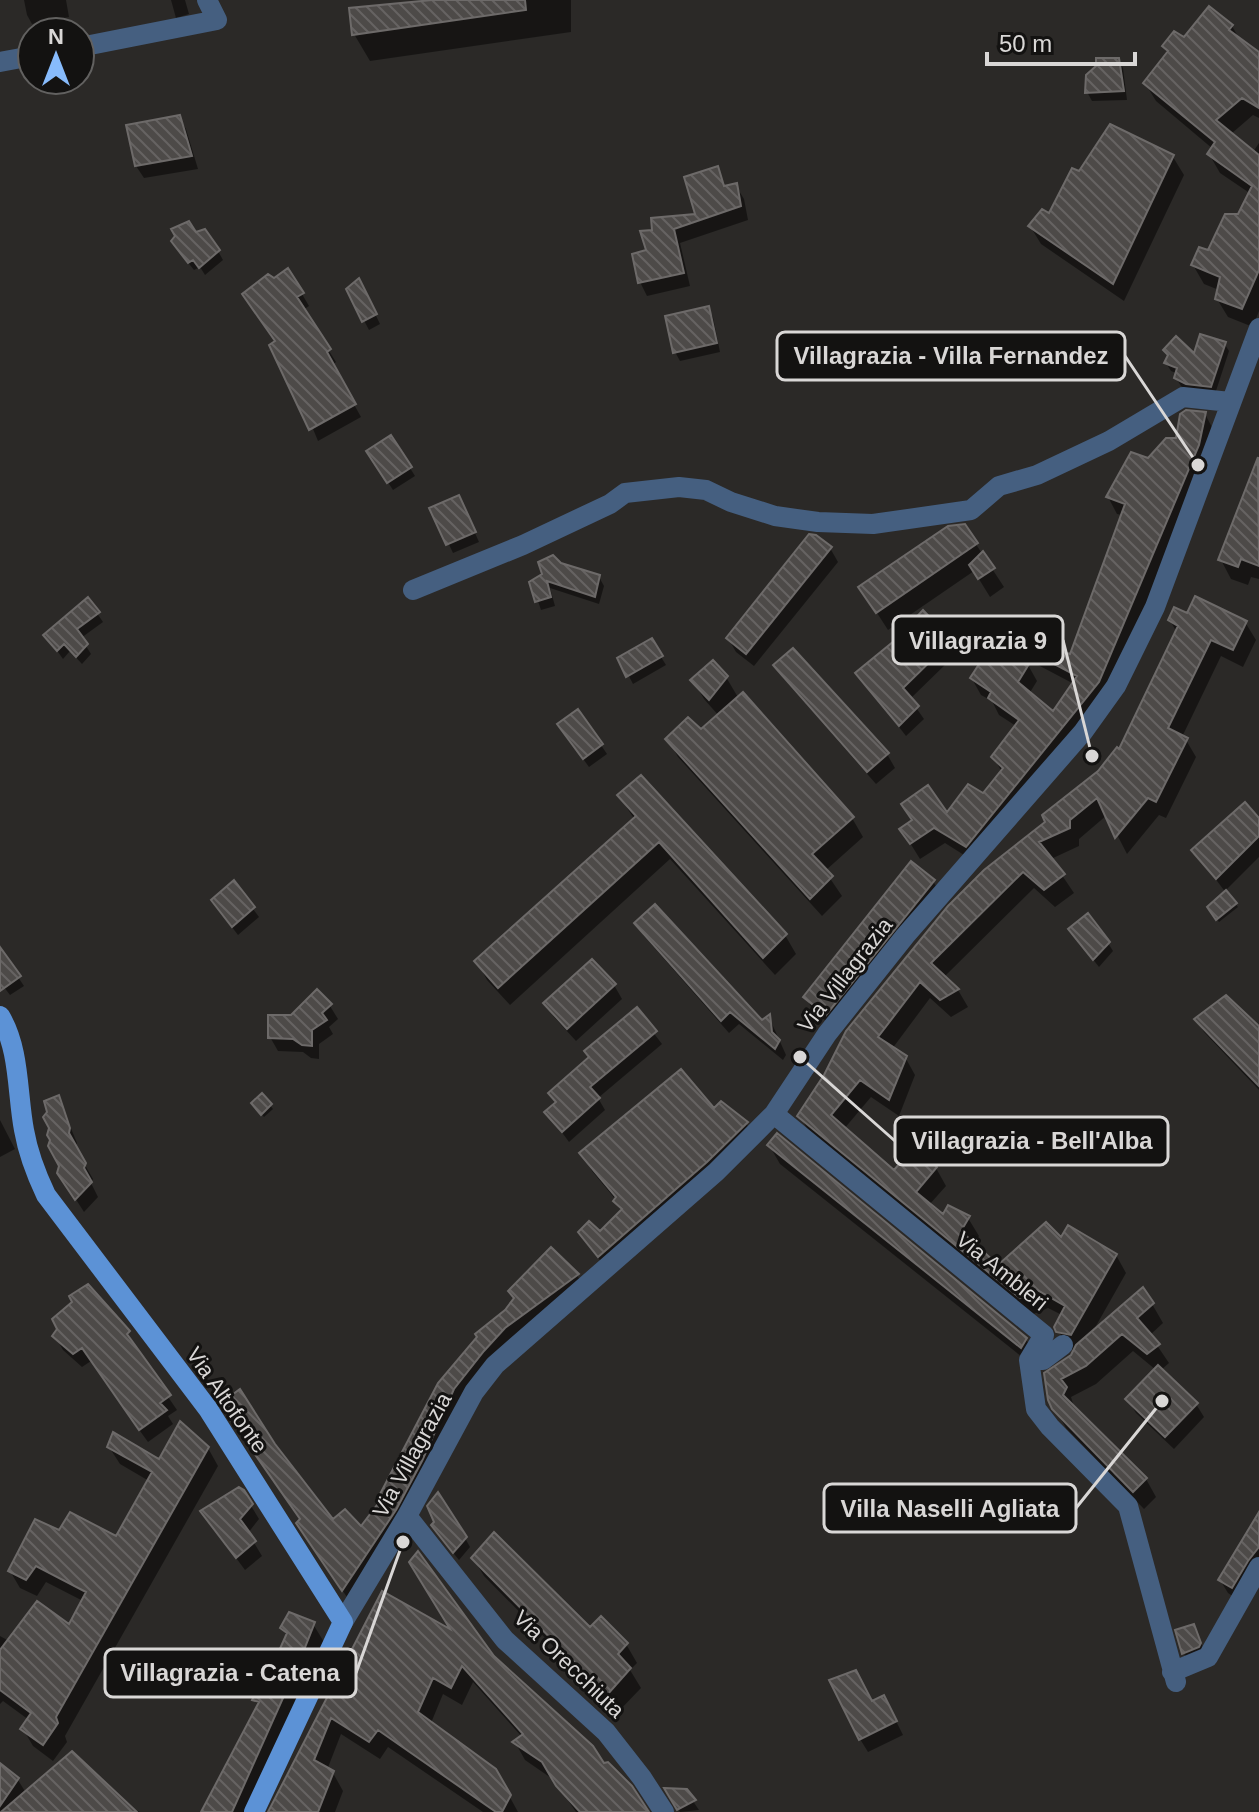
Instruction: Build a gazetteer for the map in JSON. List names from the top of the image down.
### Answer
{
  "streets": {
    "main road": ["Via Altofonte"],
    "street": ["Via Villagrazia", "Via Ambleri", "Via Orecchiuta"]
  },
  "crossings": [
    ["Via Villagrazia", "Via Ambleri"],
    ["Via Villagrazia", "Via Altofonte"],
    ["Via Villagrazia", "Via Orecchiuta"]
  ],
  "places": [
    "Villagrazia - Villa Fernandez",
    "Villagrazia 9",
    "Villagrazia - Bell'Alba",
    "Villa Naselli Agliata",
    "Villagrazia - Catena"
  ],
  "scale_bar": "50 m",
  "north": "top"
}
